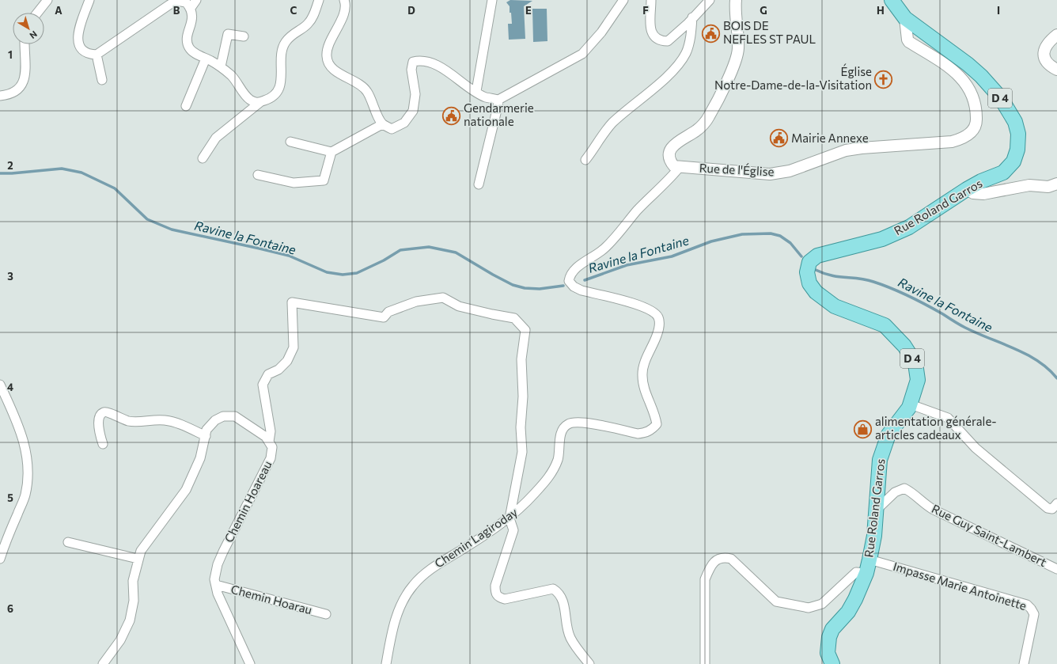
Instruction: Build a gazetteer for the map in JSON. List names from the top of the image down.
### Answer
{
  "streets": {
    "main road": ["D 4", "Rue Roland Garros"],
    "street": [
      "Rue de l'Église",
      "Chemin Hoareau",
      "Rue Guy Saint-Lambert",
      "Chemin Lagiroday",
      "Impasse Marie Antoinette",
      "Chemin Hoarau"
    ]
  },
  "crossings": [
    ["D 4", "Rue de l'Église"],
    ["D 4", "Rue Roland Garros"],
    ["Rue de l'Église", "Rue Roland Garros"],
    ["Rue de l'Église", "Chemin Lagiroday"],
    ["Rue Roland Garros", "Rue Guy Saint-Lambert"],
    ["Rue Roland Garros", "Impasse Marie Antoinette"],
    ["Chemin Hoareau", "Chemin Lagiroday"],
    ["Chemin Hoareau", "Chemin Hoarau"]
  ],
  "water": ["Ravine la Fontaine"],
  "places": {
    "public building": ["BOIS DE NEFLES ST PAUL", "Gendarmerie nationale", "Mairie Annexe"],
    "church": ["Église Notre-Dame-de-la-Visitation"],
    "shop": ["alimentation générale- articles cadeaux"]
  },
  "north": "bottom right",
  "grid": {
    "columns": [
      "A",
      "B",
      "C",
      "D",
      "E",
      "F",
      "G",
      "H",
      "I"
    ],
    "rows": [
      "1",
      "2",
      "3",
      "4",
      "5",
      "6"
    ]
  }
}
